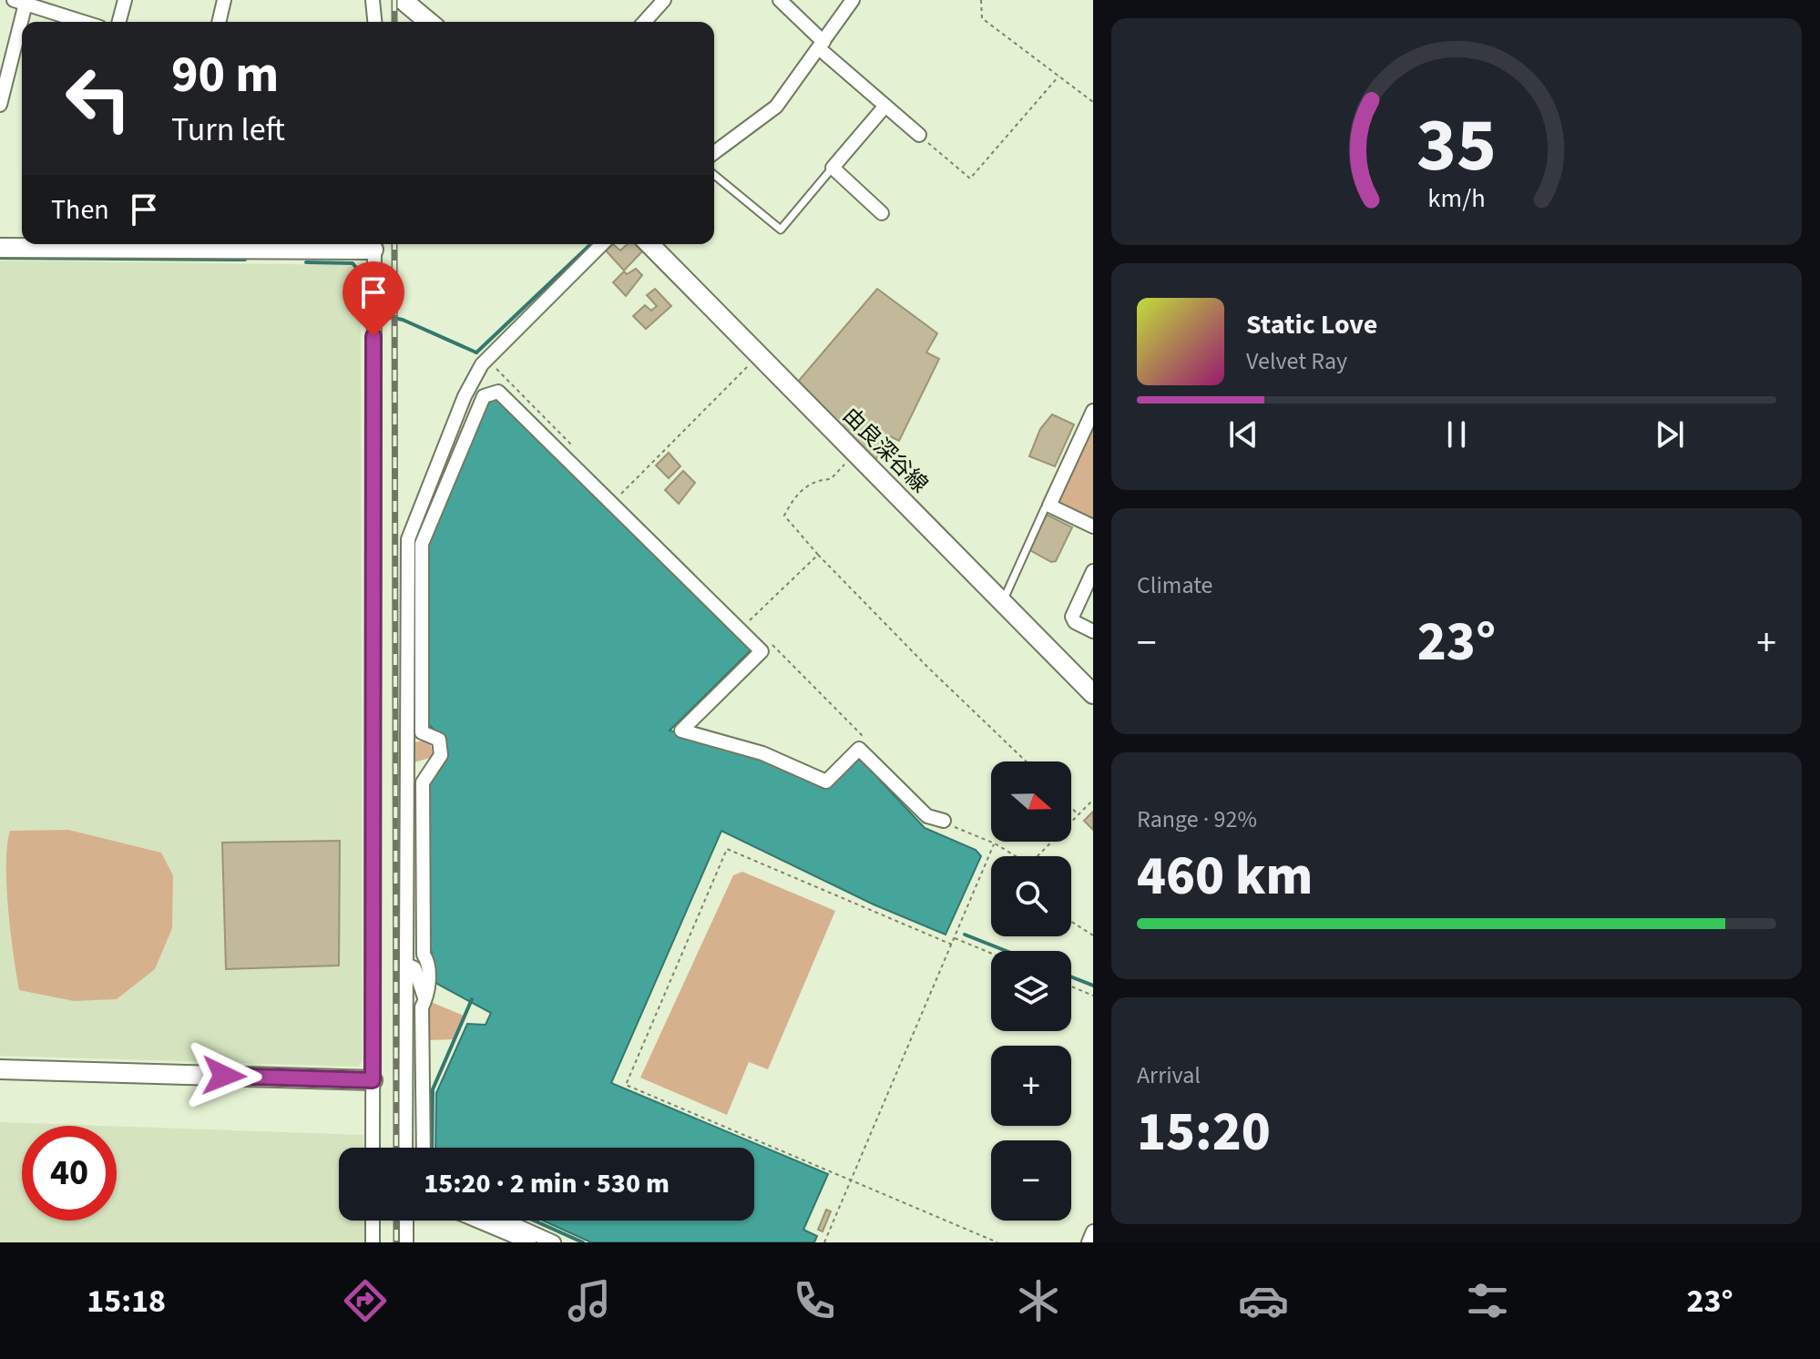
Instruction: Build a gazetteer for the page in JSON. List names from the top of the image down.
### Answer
{
  "streets": {
    "street": ["由良深谷線"]
  },
  "north": "right",
  "page": {
    "turn": ["90 m", "Turn left"],
    "then": "Then",
    "song": ["Static Love", "Velvet Ray"],
    "tile": [
      "Climate",
      ["Range · 92%", "460 km"],
      ["Arrival", "15:20"]
    ],
    "heat": ["−", "23°", "+"],
    "map_buttons": ["+", "−"],
    "limit": "40",
    "trip": "15:20 · 2 min · 530 m",
    "tabs": ["15:18", "23°"],
    "gauge": ["35", "km/h"]
  }
}
